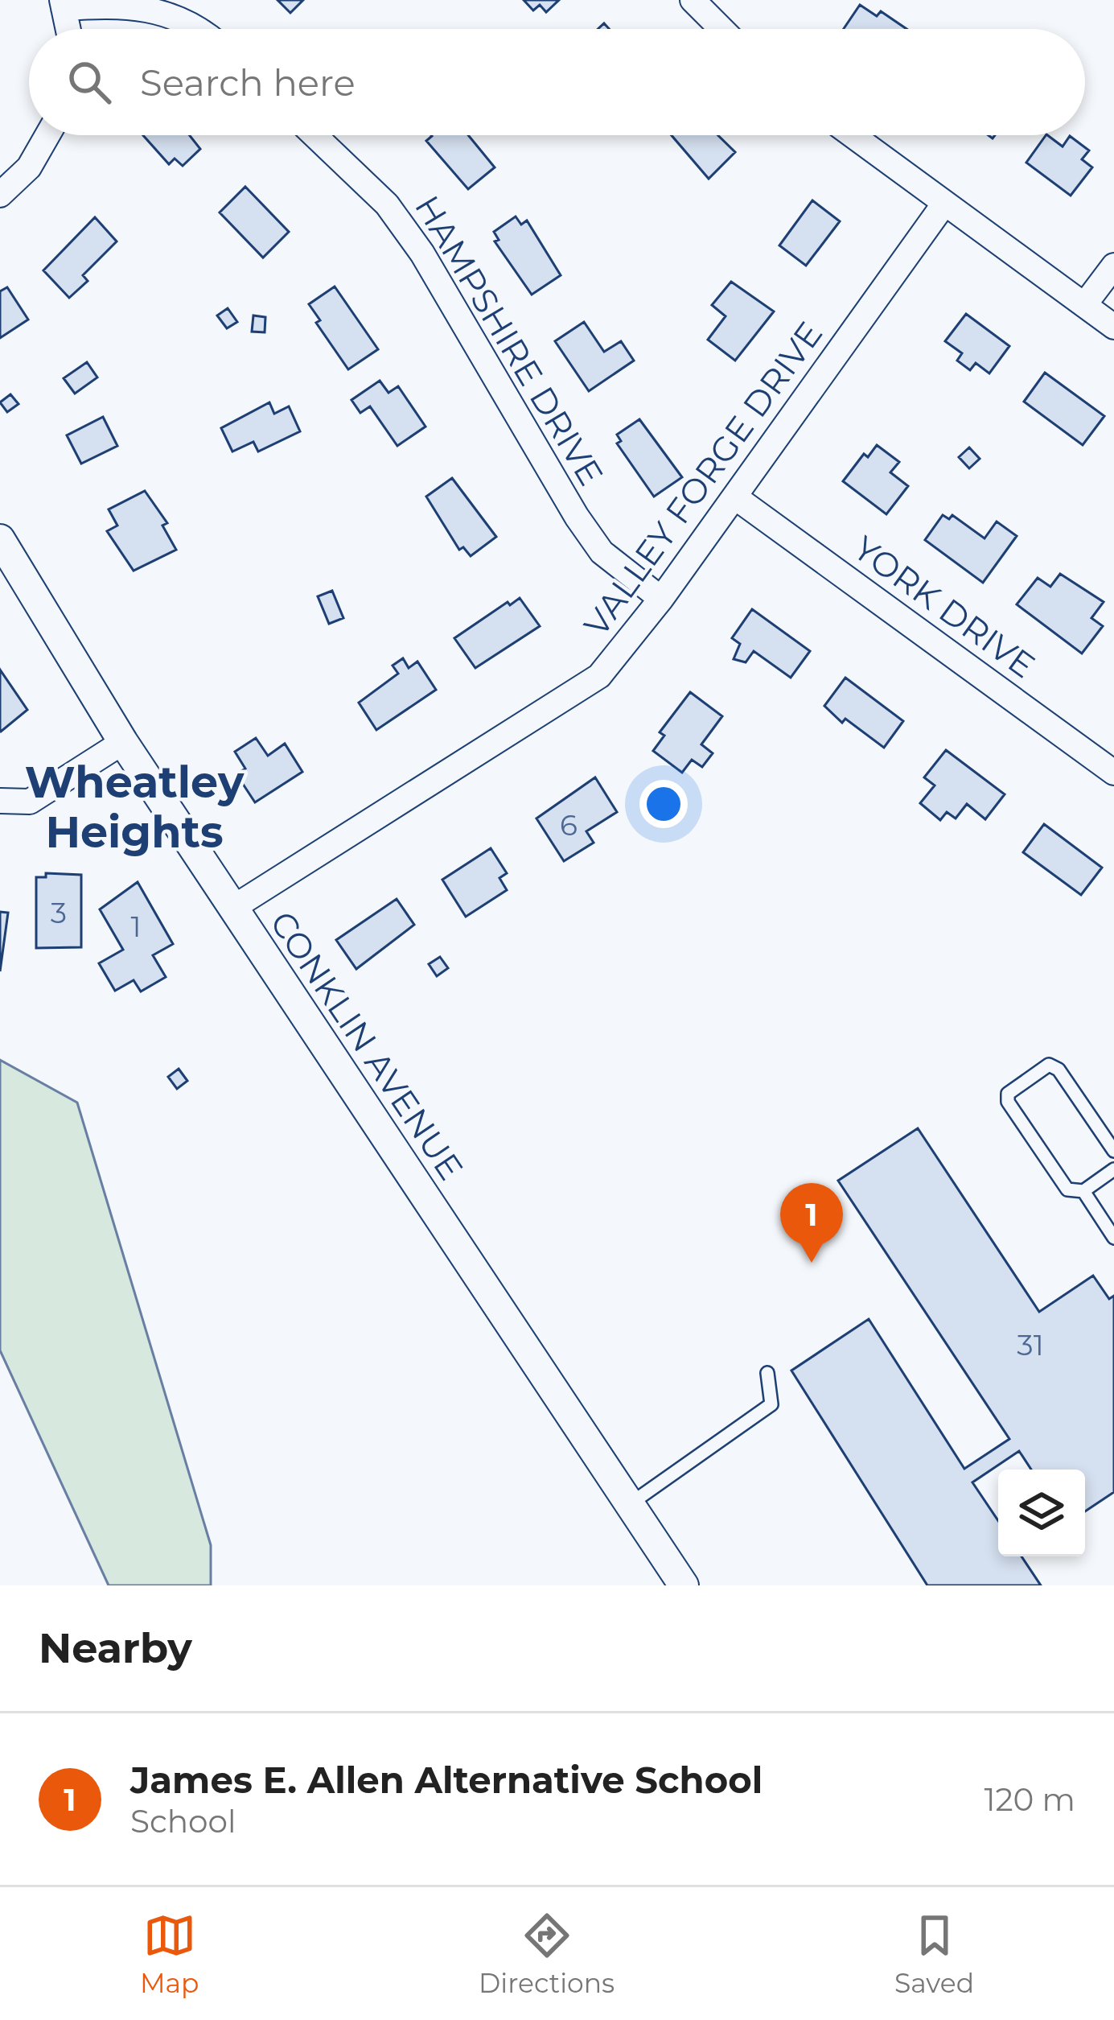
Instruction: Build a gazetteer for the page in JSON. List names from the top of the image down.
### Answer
{
  "streets": {
    "street": [
      "HAMPSHIRE DRIVE",
      "VALLEY FORGE DRIVE",
      "YORK DRIVE",
      "CONKLIN AVENUE"
    ]
  },
  "crossings": [
    ["HAMPSHIRE DRIVE", "VALLEY FORGE DRIVE"],
    ["VALLEY FORGE DRIVE", "YORK DRIVE"],
    ["VALLEY FORGE DRIVE", "CONKLIN AVENUE"]
  ],
  "districts": ["Wheatley Heights"],
  "house_numbers": [
    "6",
    "3",
    "1",
    "31"
  ],
  "page": {
    "search": "Search here",
    "pins": "1",
    "heading": "Nearby",
    "list": [
      {
        "mark": "1",
        "name": "James E. Allen Alternative School",
        "note": "School",
        "value": "120 m"
      }
    ],
    "nav": ["Map", "Directions", "Saved"]
  }
}
